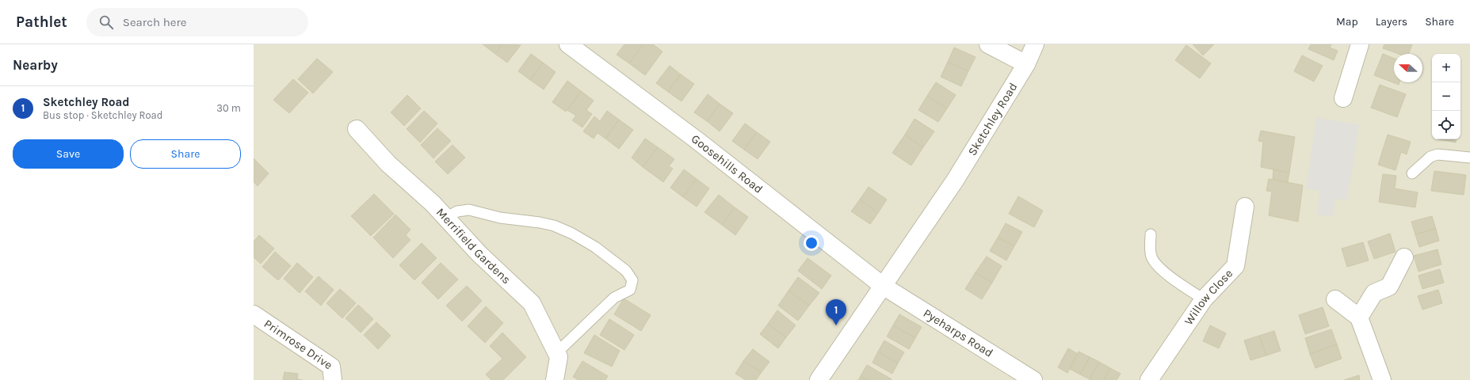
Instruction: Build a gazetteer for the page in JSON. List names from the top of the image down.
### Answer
{
  "streets": {
    "street": [
      "Sketchley Road",
      "Goosehills Road",
      "Merrifield Gardens",
      "Willow Close",
      "Pyeharps Road",
      "Primrose Drive"
    ]
  },
  "crossings": [
    ["Sketchley Road", "Goosehills Road"],
    ["Sketchley Road", "Pyeharps Road"],
    ["Goosehills Road", "Pyeharps Road"]
  ],
  "north": "left",
  "page": {
    "header": "Pathlet",
    "search": "Search here",
    "nav": ["Map", "Layers", "Share"],
    "heading": "Nearby",
    "map_buttons": ["+", "−"],
    "list": [
      {
        "mark": "1",
        "name": "Sketchley Road",
        "note": "Bus stop · Sketchley Road",
        "value": "30 m"
      }
    ],
    "buttons": ["Save", "Share"],
    "pins": "1"
  }
}
